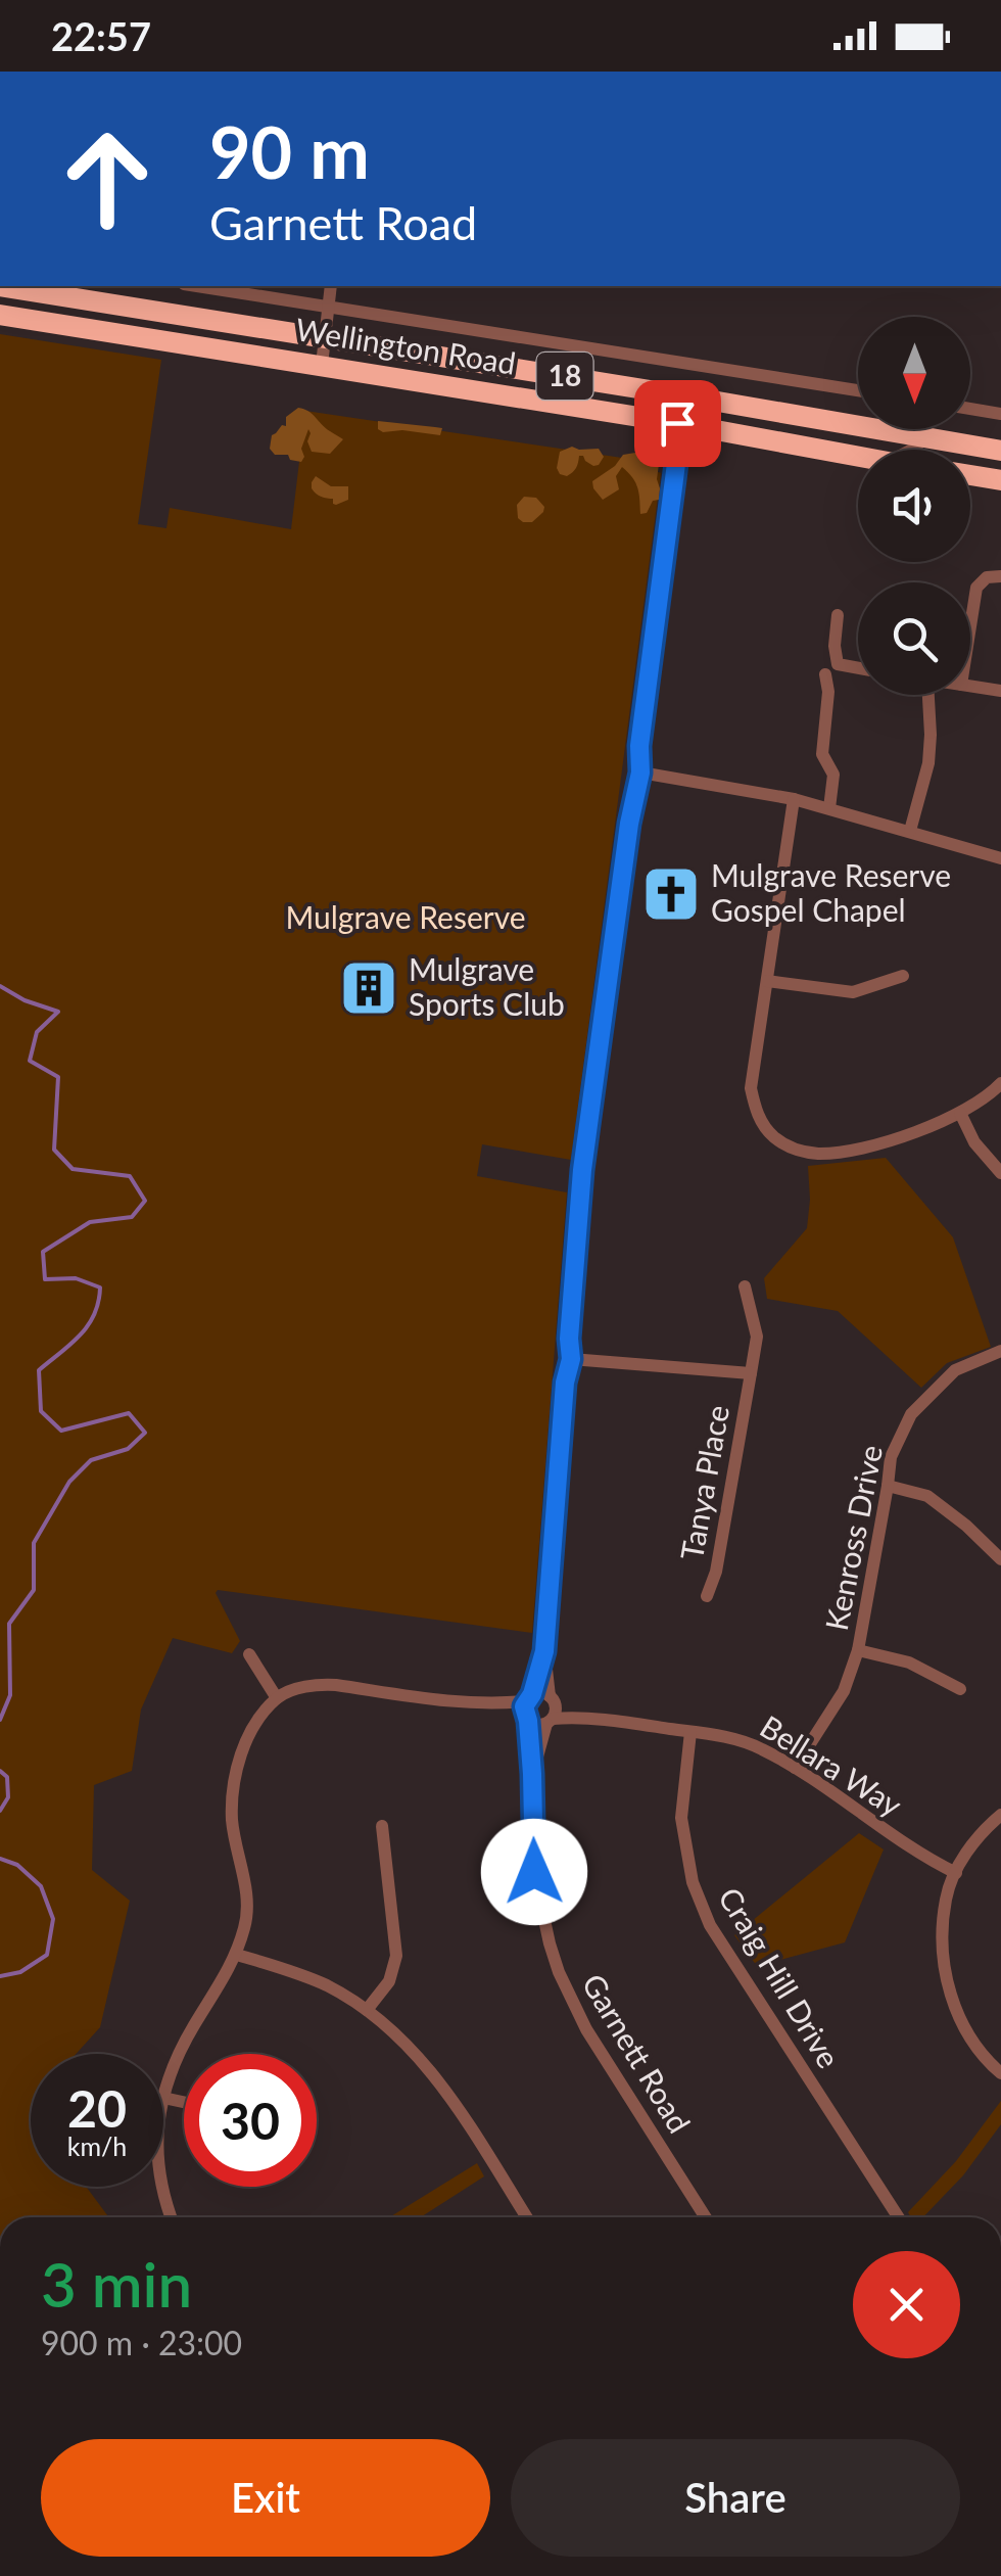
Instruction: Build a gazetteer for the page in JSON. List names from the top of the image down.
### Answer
{
  "streets": {
    "highway": ["Wellington Road", "18"],
    "street": [
      "Tanya Place",
      "Kenross Drive",
      "Bellara Way",
      "Craig Hill Drive",
      "Garnett Road"
    ]
  },
  "crossings": [
    ["Wellington Road", "Garnett Road"],
    ["Tanya Place", "Garnett Road"],
    ["Kenross Drive", "Bellara Way"],
    ["Bellara Way", "Craig Hill Drive"],
    ["Bellara Way", "Garnett Road"]
  ],
  "parks": ["Mulgrave Reserve"],
  "places": {
    "church": ["Mulgrave Reserve Gospel Chapel"],
    "building": ["Mulgrave Sports Club"]
  },
  "north": "bottom",
  "page": {
    "status": "22:57",
    "turn": ["90 m", "Garnett Road"],
    "speed": "20 km/h",
    "limit": "30",
    "heading": ["3 min", "900 m · 23:00"],
    "buttons": ["Exit", "Share"]
  }
}
